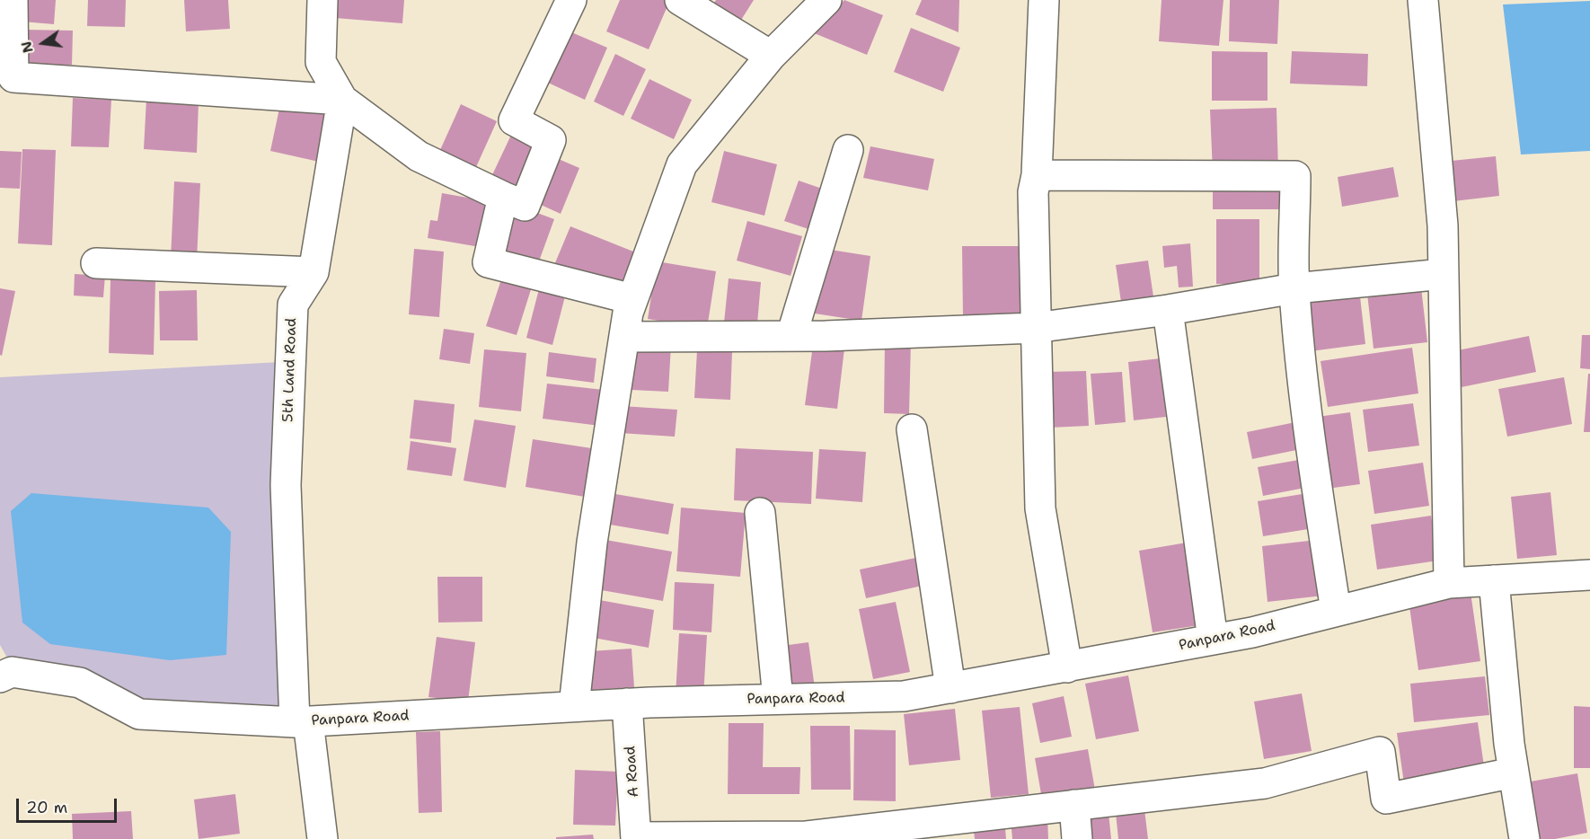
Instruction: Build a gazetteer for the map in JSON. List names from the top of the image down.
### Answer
{
  "streets": {
    "street": ["5th Land Road", "Panpara Road", "A Road"]
  },
  "crossings": [
    ["5th Land Road", "Panpara Road"],
    ["Panpara Road", "A Road"]
  ],
  "scale_bar": "20 m",
  "north": "left"
}
